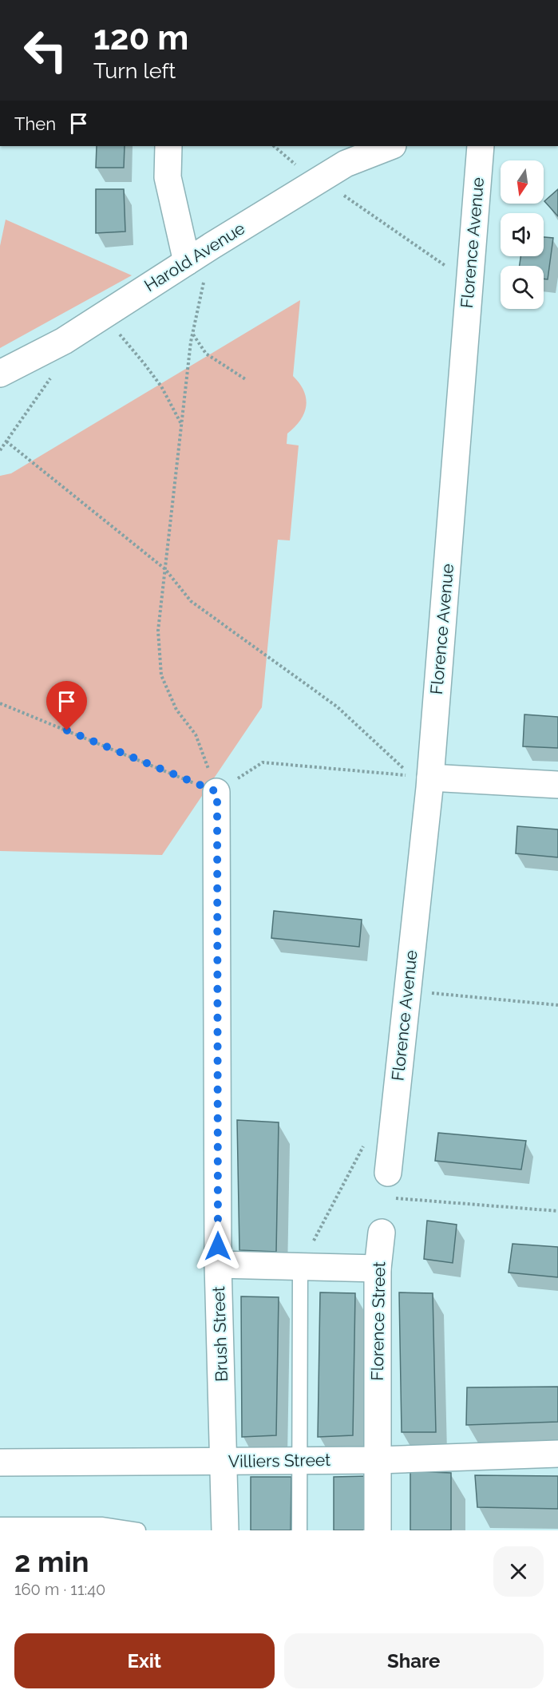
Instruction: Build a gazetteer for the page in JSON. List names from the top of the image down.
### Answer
{
  "streets": {
    "street": [
      "Florence Avenue",
      "Harold Avenue",
      "Florence Street",
      "Brush Street",
      "Villiers Street"
    ]
  },
  "crossings": [
    ["Florence Street", "Villiers Street"],
    ["Brush Street", "Villiers Street"]
  ],
  "north": "bottom",
  "page": {
    "turn": ["120 m", "Turn left"],
    "then": "Then",
    "heading": ["2 min", "160 m · 11:40"],
    "buttons": ["Exit", "Share"]
  }
}
